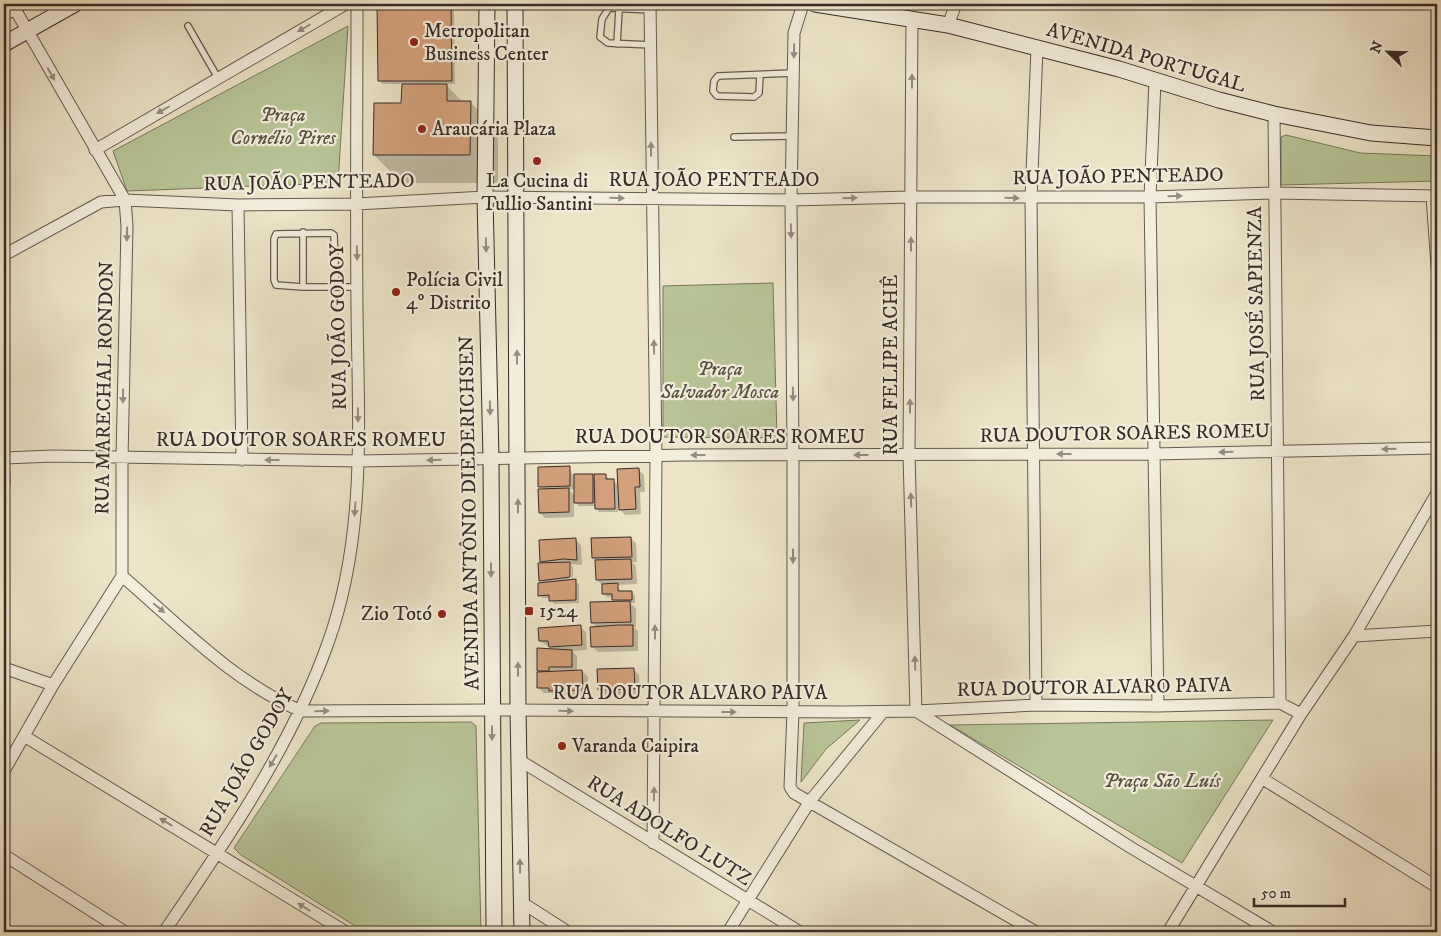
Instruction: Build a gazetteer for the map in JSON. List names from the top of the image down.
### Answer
{
  "streets": {
    "main road": ["AVENIDA PORTUGAL", "AVENIDA ANTÔNIO DIEDERICHSEN"],
    "street": [
      "RUA JOÃO PENTEADO",
      "RUA JOSÉ SAPIENZA",
      "RUA JOÃO GODOY",
      "RUA FELIPE ACHÊ",
      "RUA MARECHAL RONDON",
      "RUA DOUTOR SOARES ROMEU",
      "RUA DOUTOR ALVARO PAIVA",
      "RUA ADOLFO LUTZ"
    ]
  },
  "crossings": [
    ["AVENIDA PORTUGAL", "RUA JOSÉ SAPIENZA"],
    ["AVENIDA PORTUGAL", "RUA FELIPE ACHÊ"],
    ["RUA JOÃO PENTEADO", "RUA JOSÉ SAPIENZA"],
    ["RUA JOÃO PENTEADO", "RUA JOÃO GODOY"],
    ["RUA JOÃO PENTEADO", "RUA FELIPE ACHÊ"],
    ["RUA JOÃO PENTEADO", "RUA MARECHAL RONDON"],
    ["RUA JOÃO PENTEADO", "AVENIDA ANTÔNIO DIEDERICHSEN"],
    ["RUA JOSÉ SAPIENZA", "RUA DOUTOR SOARES ROMEU"],
    ["RUA JOSÉ SAPIENZA", "RUA DOUTOR ALVARO PAIVA"],
    ["RUA JOÃO GODOY", "RUA DOUTOR SOARES ROMEU"],
    ["RUA JOÃO GODOY", "RUA DOUTOR ALVARO PAIVA"],
    ["RUA FELIPE ACHÊ", "RUA DOUTOR SOARES ROMEU"],
    ["RUA FELIPE ACHÊ", "RUA DOUTOR ALVARO PAIVA"],
    ["RUA MARECHAL RONDON", "RUA DOUTOR SOARES ROMEU"],
    ["RUA MARECHAL RONDON", "RUA DOUTOR ALVARO PAIVA"],
    ["RUA DOUTOR SOARES ROMEU", "AVENIDA ANTÔNIO DIEDERICHSEN"],
    ["AVENIDA ANTÔNIO DIEDERICHSEN", "RUA DOUTOR ALVARO PAIVA"]
  ],
  "one_way": [
    "RUA JOÃO GODOY",
    "RUA FELIPE ACHÊ",
    "RUA MARECHAL RONDON",
    "RUA DOUTOR SOARES ROMEU",
    "RUA DOUTOR ALVARO PAIVA"
  ],
  "parks": ["Praça Cornélio Pires", "Praça Salvador Mosca", "Praça São Luís"],
  "places": {
    "other": [
      "Metropolitan Business Center",
      "Araucária Plaza",
      "La Cucina di Tullio Santini",
      "Polícia Civil 4º Distrito",
      "Zio Totó",
      "Varanda Caipira"
    ],
    "transit": ["1524"]
  },
  "scale_bar": "50 m",
  "north": "top left"
}
